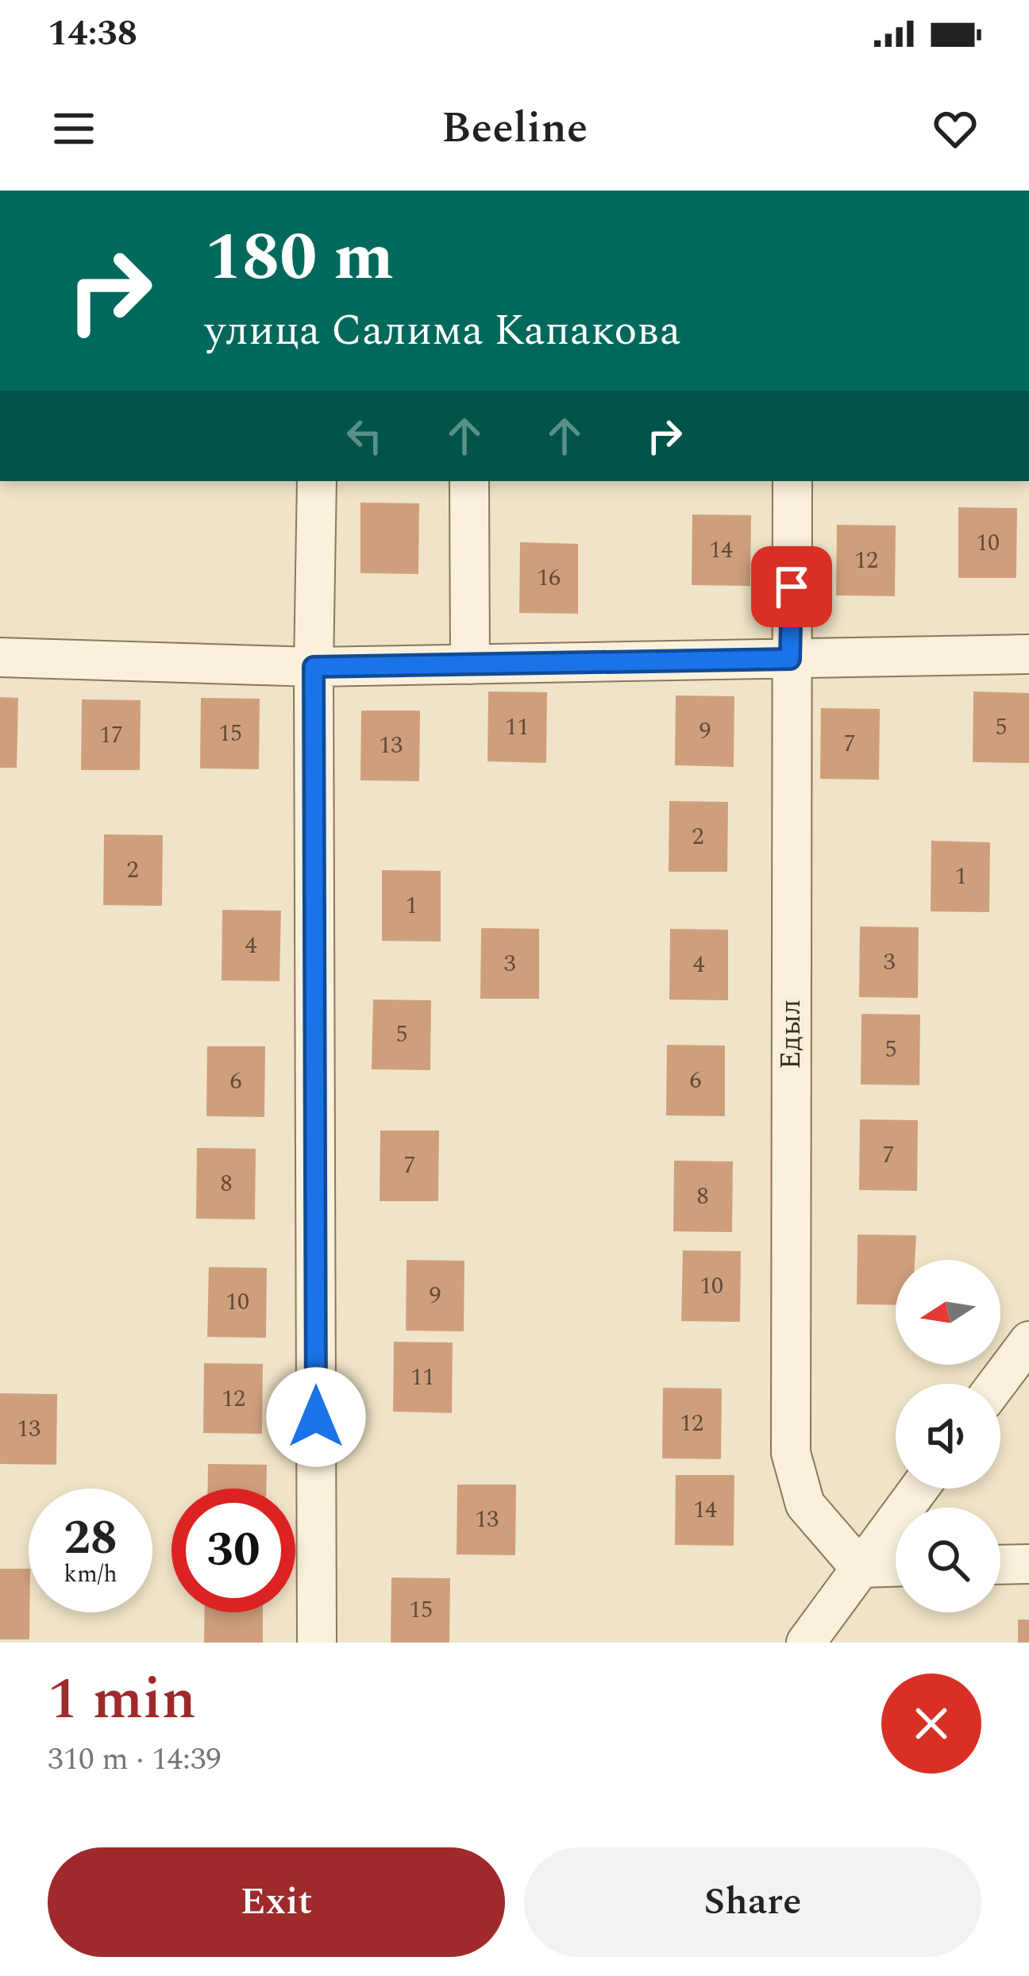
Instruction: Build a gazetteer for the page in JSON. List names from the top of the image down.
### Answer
{
  "streets": {
    "street": ["Едыл"]
  },
  "house_numbers": [
    "10",
    "14",
    "12",
    "16",
    "11",
    "5",
    "9",
    "15",
    "17",
    "7",
    "13",
    "2",
    "2",
    "1",
    "1",
    "4",
    "3",
    "3",
    "4",
    "5",
    "5",
    "6",
    "6",
    "7",
    "7",
    "8",
    "8",
    "10",
    "9",
    "10",
    "11",
    "12",
    "12",
    "13",
    "14",
    "13",
    "15"
  ],
  "north": "left",
  "page": {
    "status": "14:38",
    "header": "Beeline",
    "turn": ["180 m", "улица Салима Капакова"],
    "speed": "28 km/h",
    "limit": "30",
    "heading": ["1 min", "310 m · 14:39"],
    "buttons": ["Exit", "Share"]
  }
}
